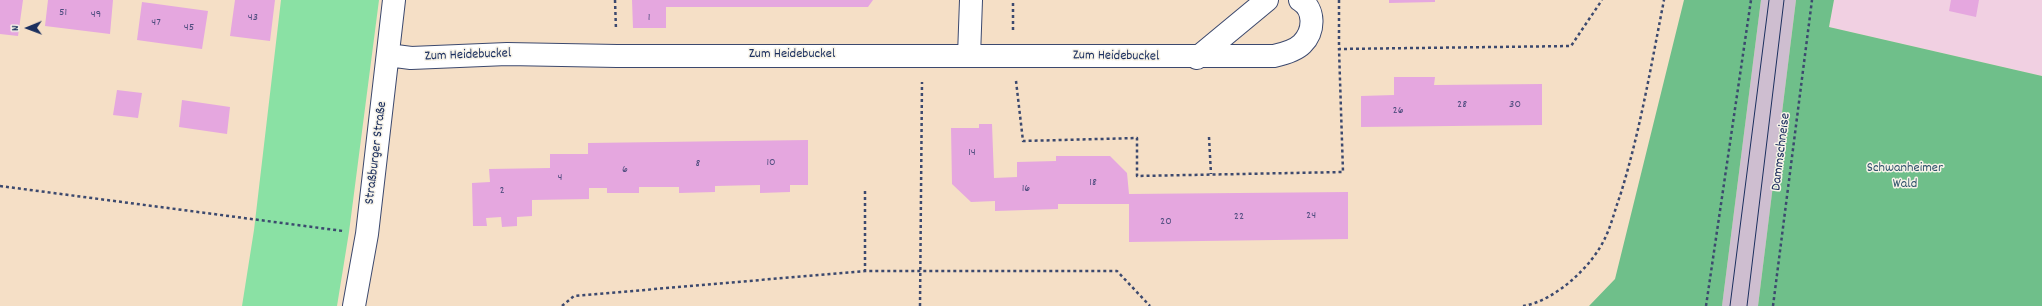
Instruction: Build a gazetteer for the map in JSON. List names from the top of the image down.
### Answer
{
  "streets": {
    "street": ["Zum Heidebuckel", "Straßburger Straße"],
    "path": ["Dammschneise"]
  },
  "crossings": [
    ["Zum Heidebuckel", "Straßburger Straße"]
  ],
  "parks": ["Schwanheimer Wald"],
  "house_numbers": [
    "51",
    "49",
    "43",
    "1",
    "47",
    "45",
    "28",
    "30",
    "26",
    "14",
    "10",
    "8",
    "6",
    "4",
    "18",
    "16",
    "2",
    "24",
    "22",
    "20"
  ],
  "north": "left"
}
